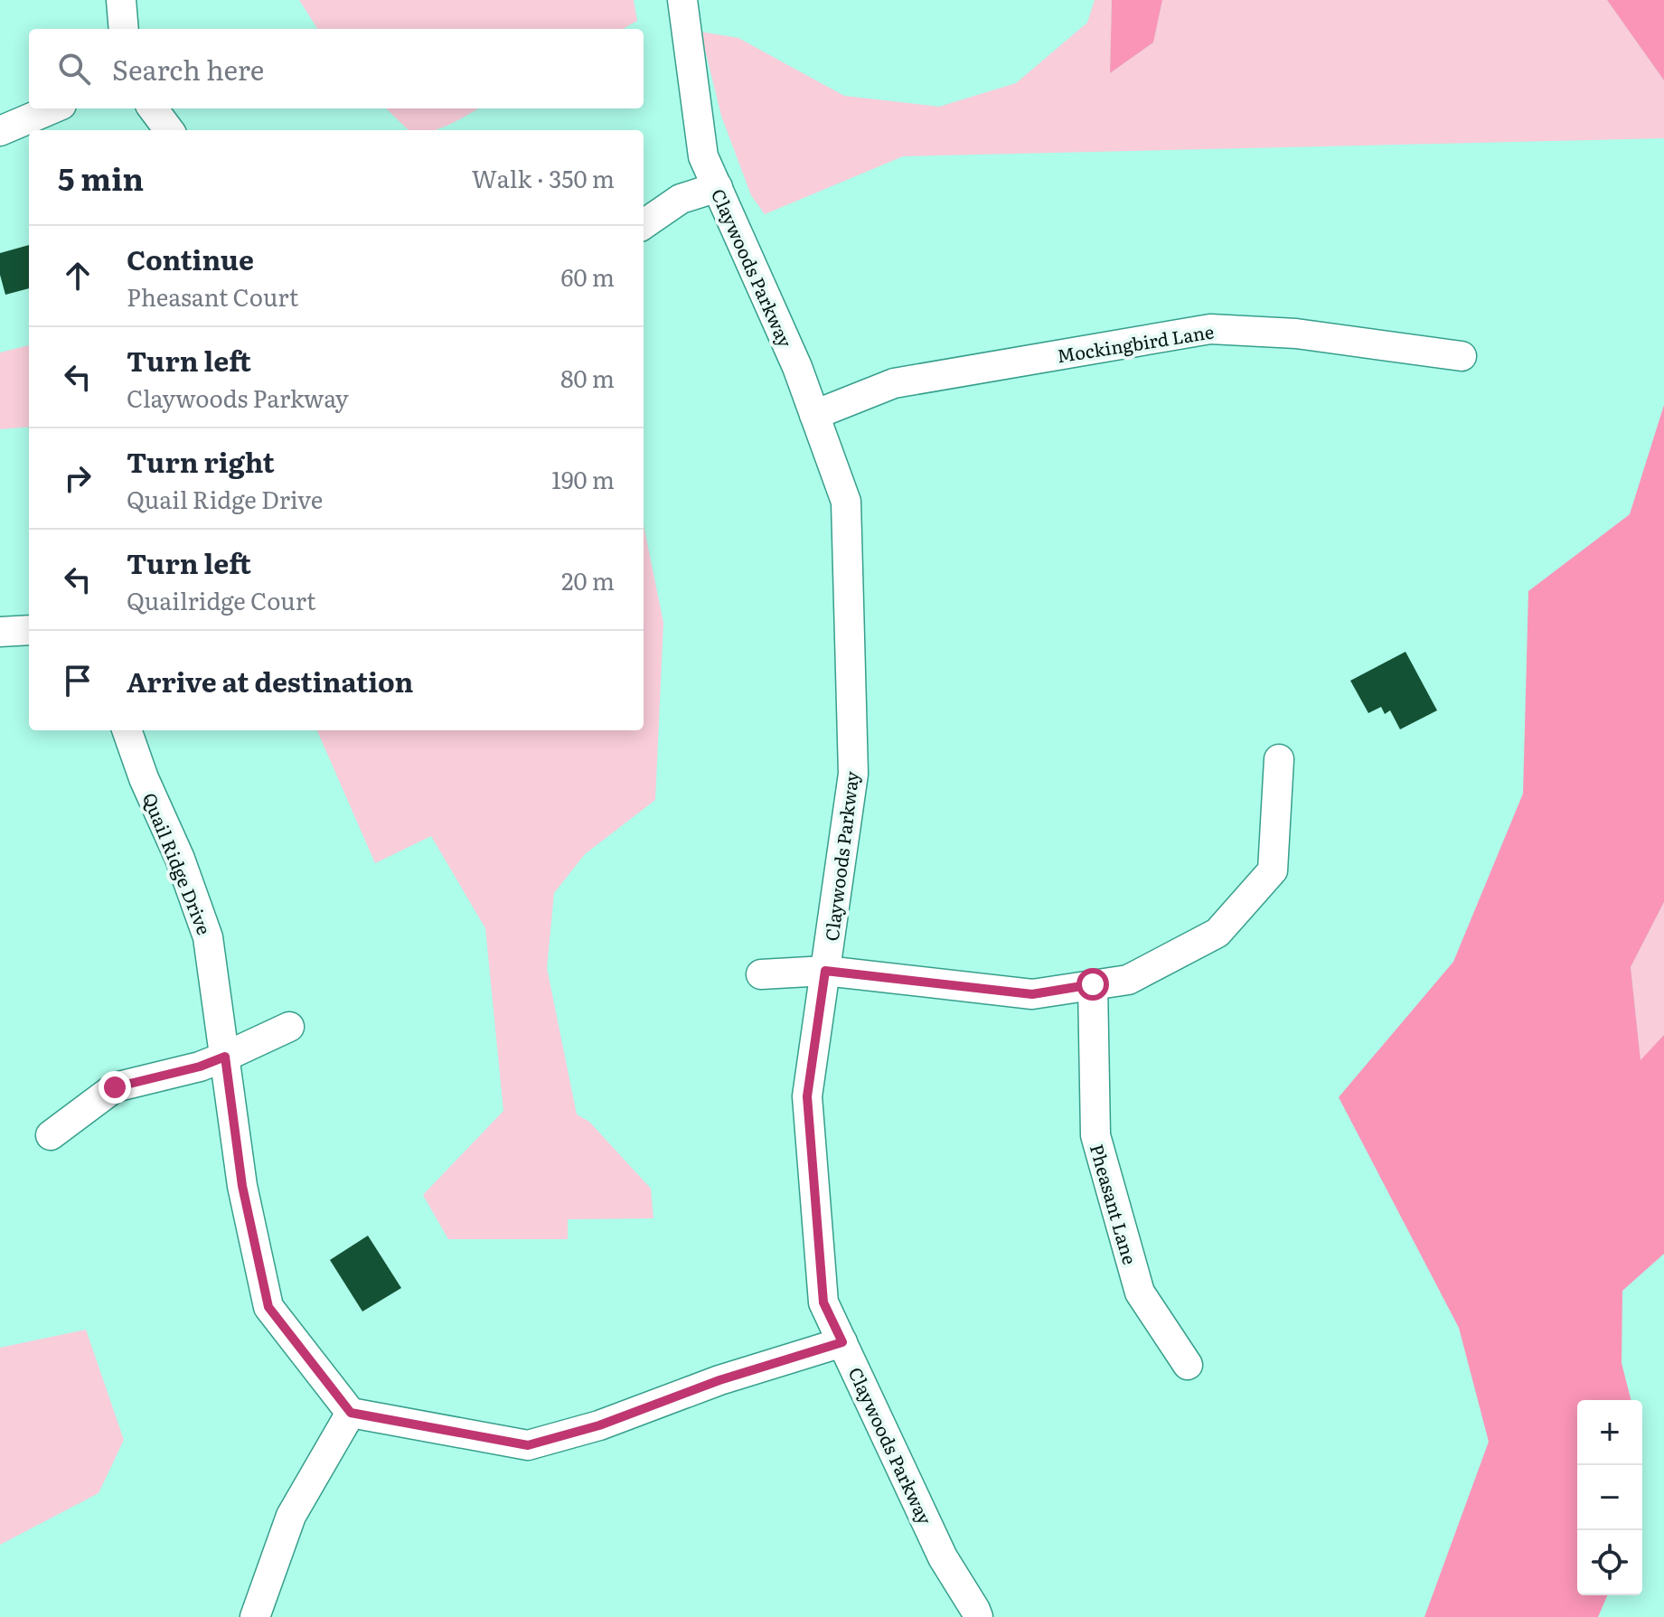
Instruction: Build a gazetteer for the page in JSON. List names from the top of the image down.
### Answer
{
  "streets": {
    "street": [
      "Claywoods Parkway",
      "Mockingbird Lane",
      "Quail Ridge Drive",
      "Pheasant Lane"
    ]
  },
  "crossings": [
    ["Claywoods Parkway", "Mockingbird Lane"]
  ],
  "page": {
    "search": "Search here",
    "heading": ["5 min", "Walk · 350 m"],
    "list": [
      ["Continue", "Pheasant Court", "60 m"],
      ["Turn left", "Claywoods Parkway", "80 m"],
      ["Turn right", "Quail Ridge Drive", "190 m"],
      ["Turn left", "Quailridge Court", "20 m"],
      "Arrive at destination"
    ],
    "map_buttons": ["+", "−"]
  }
}
